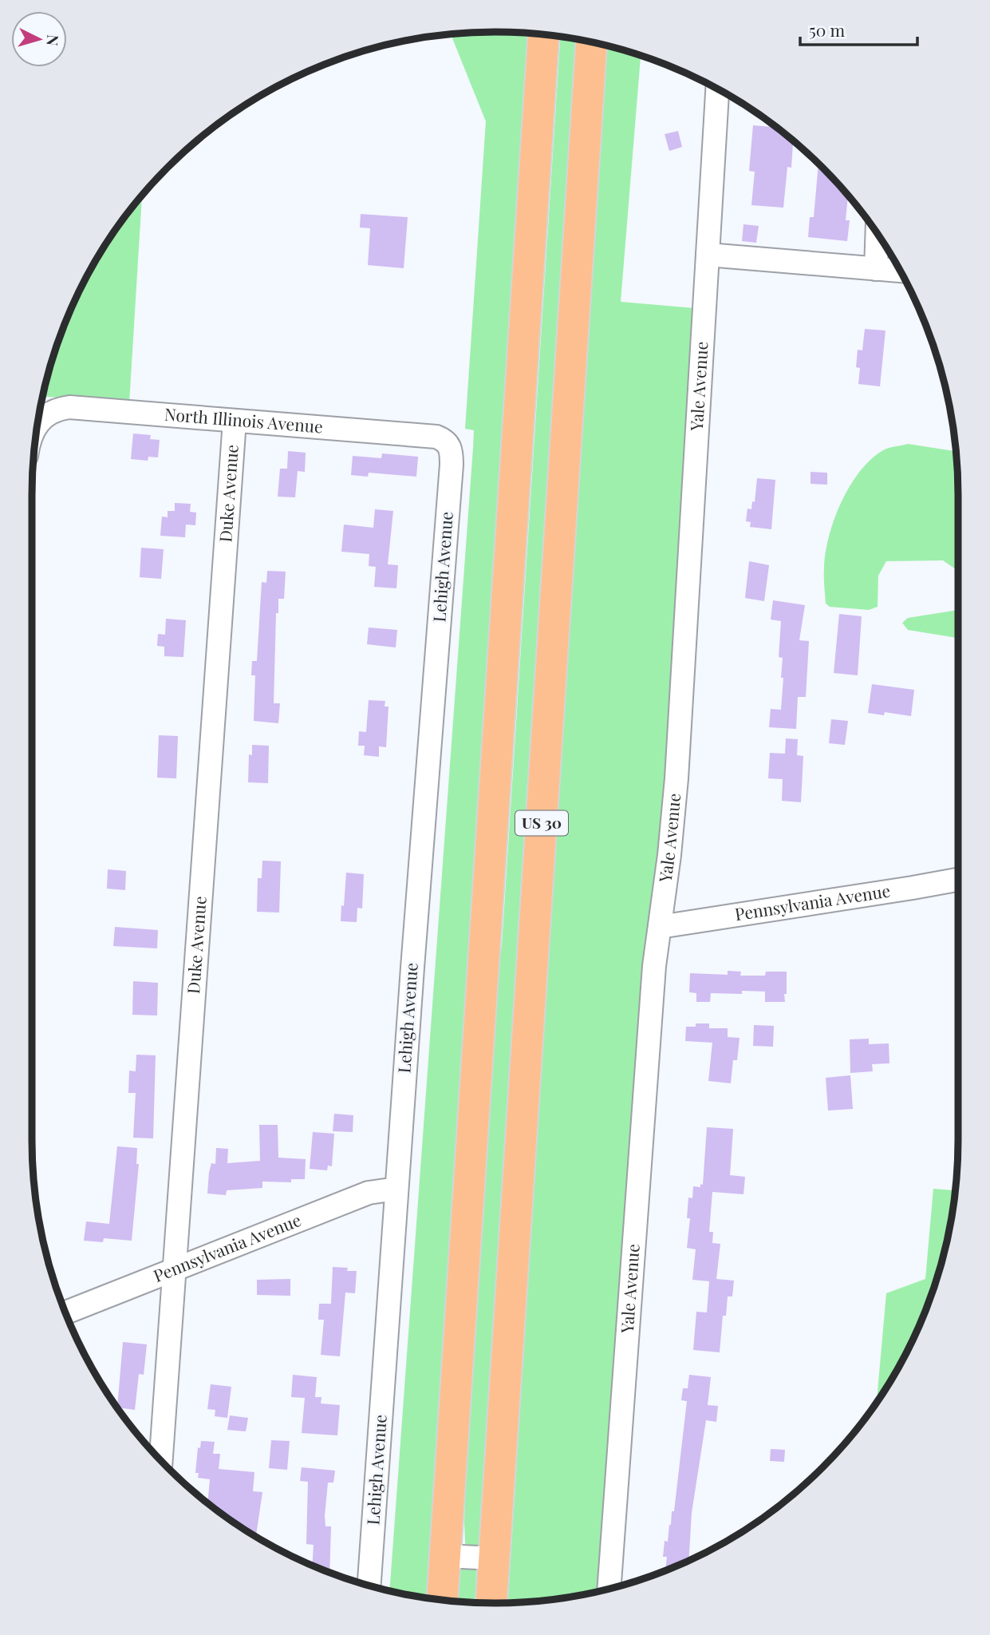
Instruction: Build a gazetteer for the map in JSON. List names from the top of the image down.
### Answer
{
  "streets": {
    "highway": ["US 30"],
    "street": [
      "Yale Avenue",
      "North Illinois Avenue",
      "Duke Avenue",
      "Lehigh Avenue",
      "Pennsylvania Avenue"
    ]
  },
  "crossings": [
    ["Yale Avenue", "Pennsylvania Avenue"],
    ["North Illinois Avenue", "Duke Avenue"],
    ["North Illinois Avenue", "Lehigh Avenue"],
    ["Duke Avenue", "Pennsylvania Avenue"],
    ["Lehigh Avenue", "Pennsylvania Avenue"]
  ],
  "scale_bar": "50 m",
  "north": "right"
}
